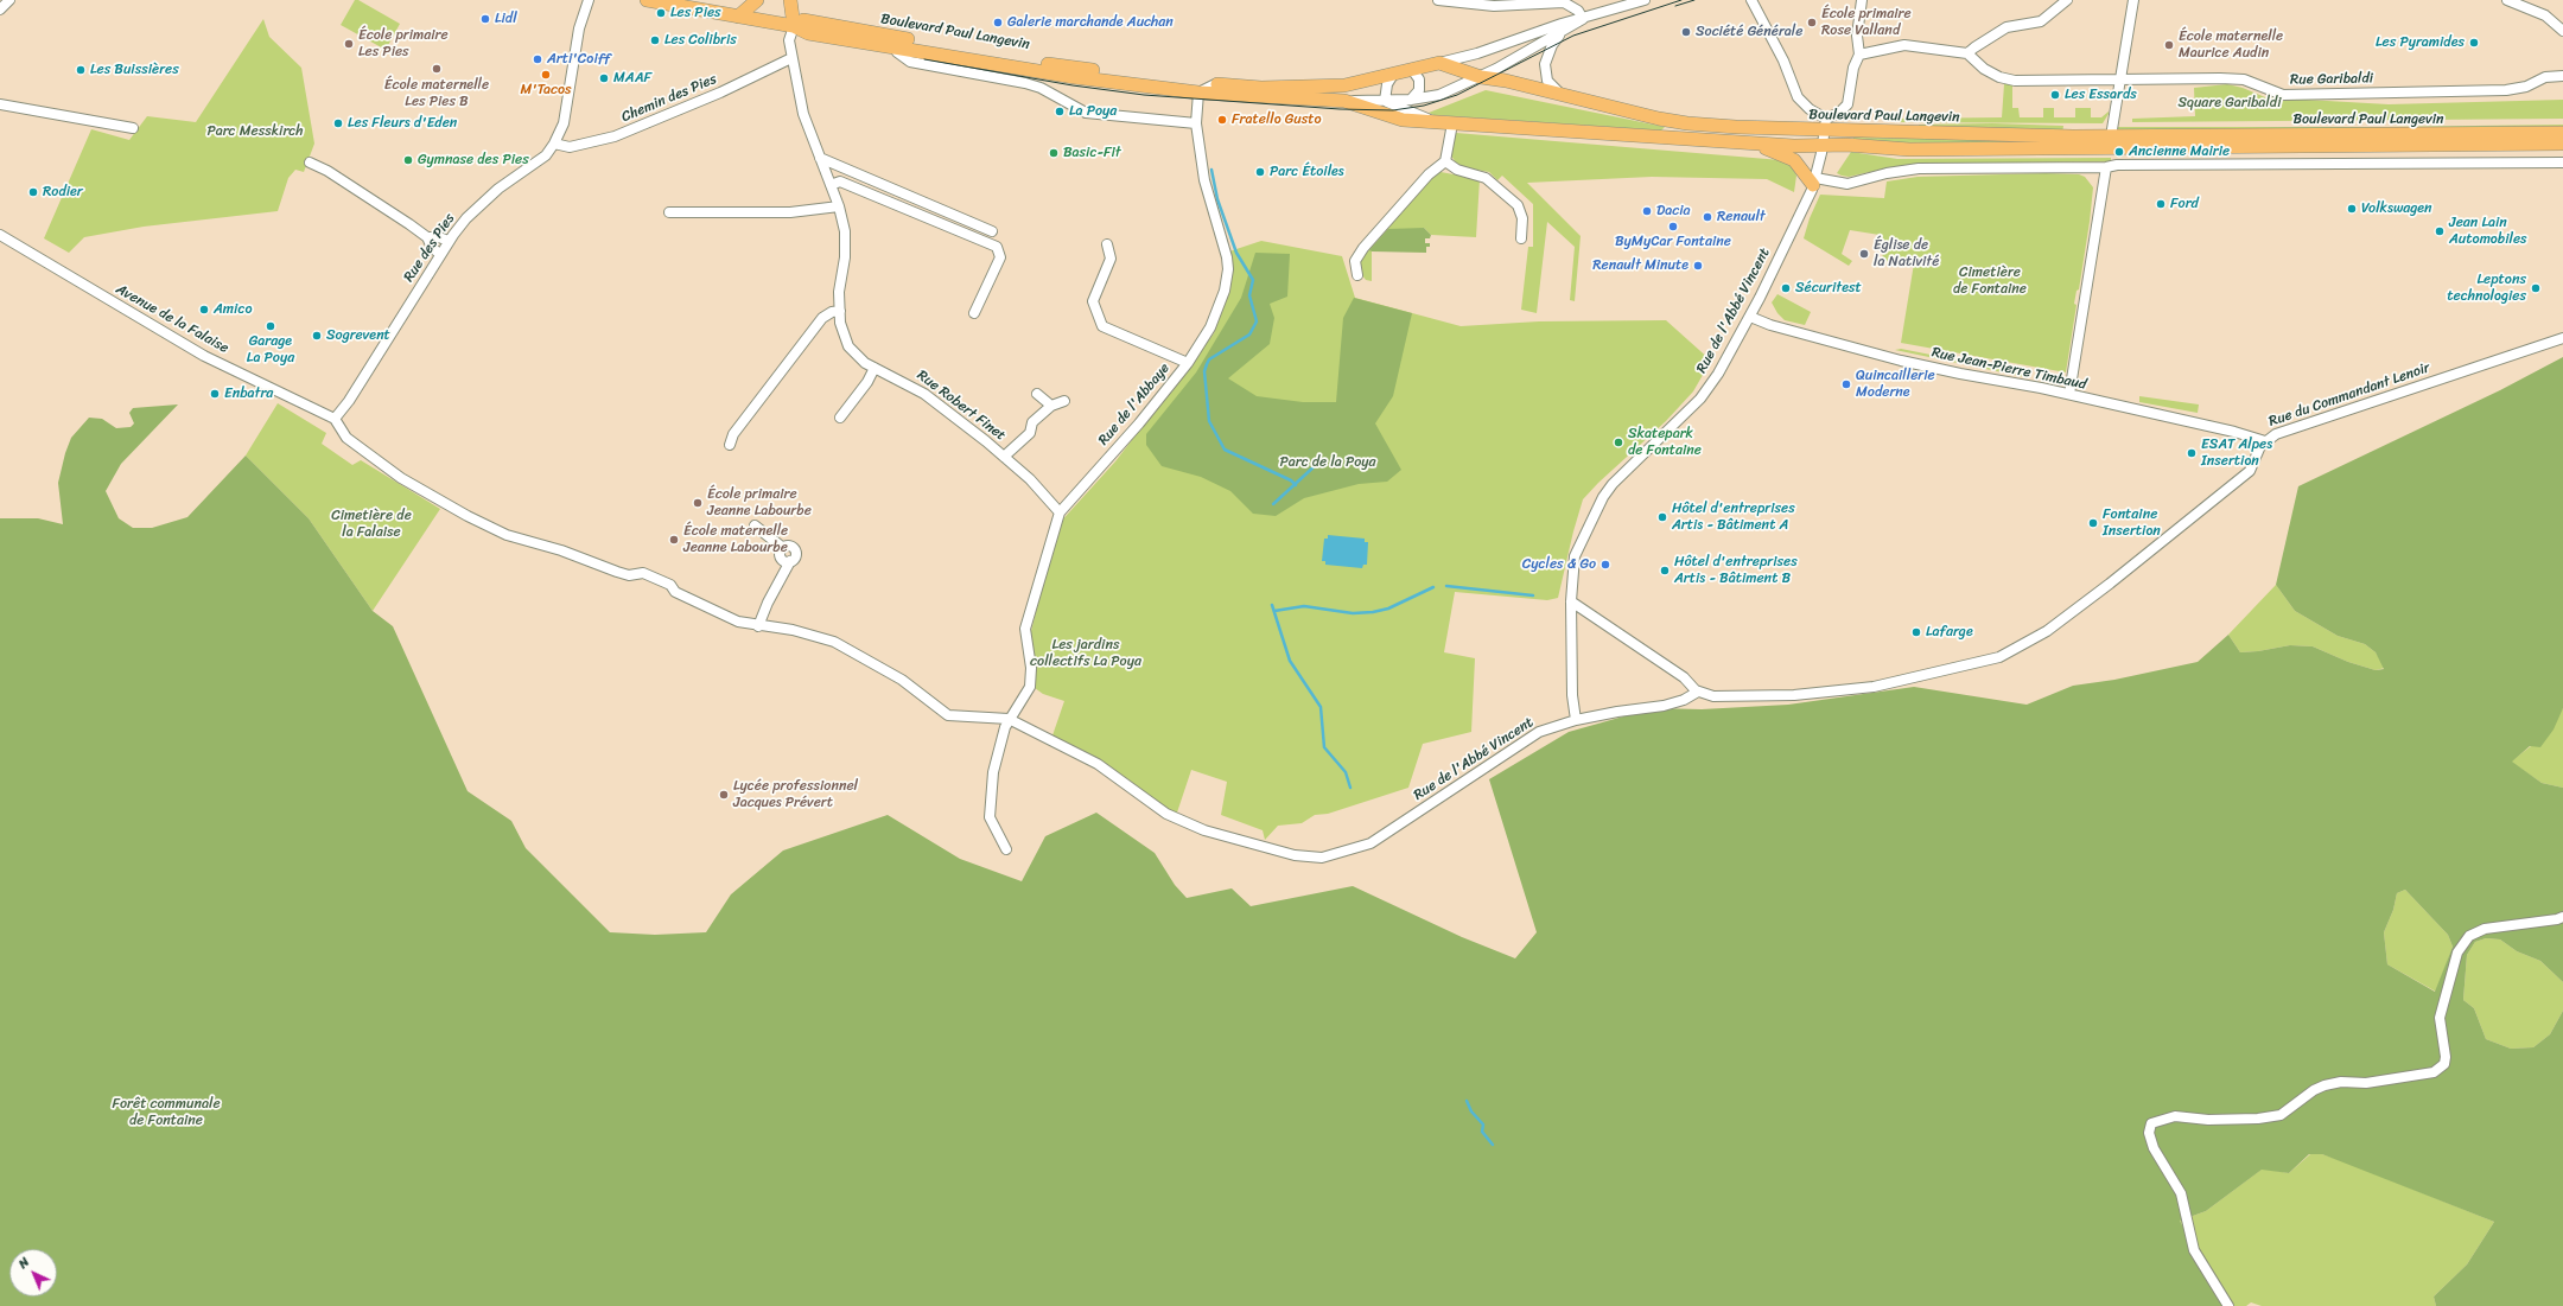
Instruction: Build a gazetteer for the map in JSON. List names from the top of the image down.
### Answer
{
  "streets": {
    "main road": ["Boulevard Paul Langevin"],
    "street": [
      "Rue Garibaldi",
      "Chemin des Pies",
      "Rue des Pies",
      "Rue de l'Abbé Vincent",
      "Avenue de la Falaise",
      "Rue Jean-Pierre Timbaud",
      "Rue du Commandant Lenoir",
      "Rue de l'Abbaye",
      "Rue Robert Finet"
    ]
  },
  "crossings": [
    ["Boulevard Paul Langevin", "Rue de l'Abbé Vincent"],
    ["Boulevard Paul Langevin", "Rue de l'Abbaye"],
    ["Boulevard Paul Langevin", "Rue Robert Finet"],
    ["Chemin des Pies", "Rue des Pies"],
    ["Chemin des Pies", "Rue Robert Finet"],
    ["Rue des Pies", "Avenue de la Falaise"],
    ["Rue de l'Abbé Vincent", "Rue Jean-Pierre Timbaud"],
    ["Rue de l'Abbé Vincent", "Rue de l'Abbaye"],
    ["Rue Jean-Pierre Timbaud", "Rue du Commandant Lenoir"],
    ["Rue de l'Abbaye", "Rue Robert Finet"]
  ],
  "parks": [
    "Square Garibaldi",
    "Parc Messkirch",
    "Cimetière de Fontaine",
    "Parc de la Poya",
    "Cimetière de la Falaise",
    "Les jardins collectifs La Poya",
    "Forêt communale de Fontaine"
  ],
  "places": [
    "Les Pies",
    "Lidl",
    "Galerie marchande Auchan",
    "École primaire Rose Valland",
    "Société Générale",
    "Les Colibris",
    "Les Pyramides",
    "École primaire Les Pies",
    "École maternelle Maurice Audin",
    "Arti'Coiff",
    "École maternelle Les Pies B",
    "Les Buissières",
    "M'Tacos",
    "MAAF",
    "Les Essards",
    "La Poya",
    "Fratello Gusto",
    "Les Fleurs d'Eden",
    "Ancienne Mairie",
    "Basic-Fit",
    "Gymnase des Pies",
    "Parc Étoiles",
    "Rodier",
    "Ford",
    "Volkswagen",
    "Dacia",
    "Renault",
    "ByMyCar Fontaine",
    "Jean Lain Automobiles",
    "Église de la Nativité",
    "Renault Minute",
    "Sécuritest",
    "Leptons technologies",
    "Amico",
    "Garage La Poya",
    "Sogrevent",
    "Quincaillerie Moderne",
    "Enbatra",
    "Skatepark de Fontaine",
    "ESAT Alpes Insertion",
    "École primaire Jeanne Labourbe",
    "Hôtel d'entreprises Artis - Bâtiment A",
    "Fontaine Insertion",
    "École maternelle Jeanne Labourbe",
    "Cycles & Go",
    "Hôtel d'entreprises Artis - Bâtiment B",
    "Lafarge",
    "Lycée professionnel Jacques Prévert"
  ],
  "north": "top left"
}
